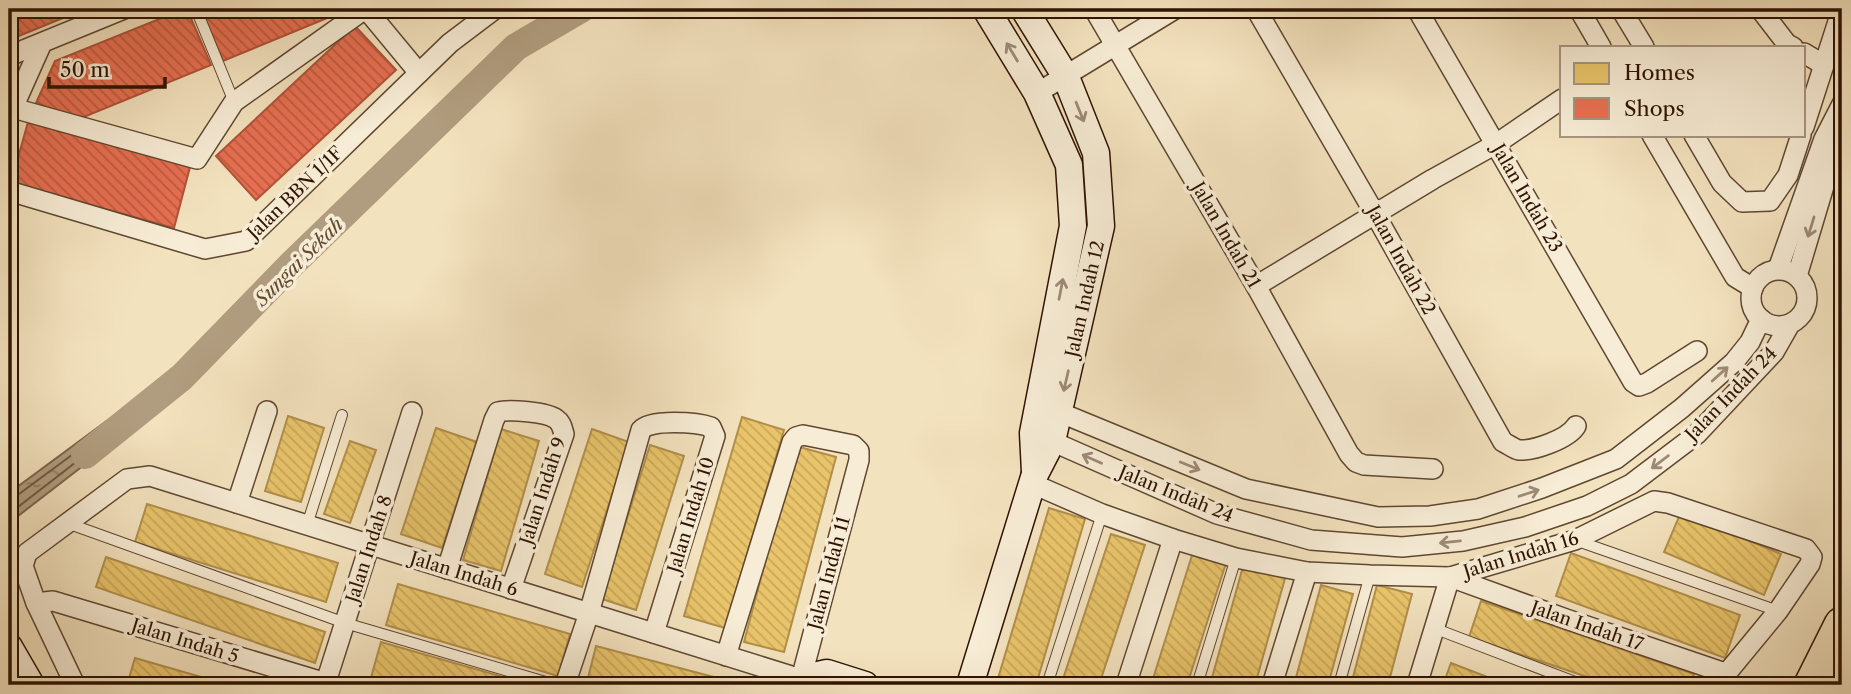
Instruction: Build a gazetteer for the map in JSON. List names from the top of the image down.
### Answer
{
  "streets": {
    "street": [
      "Jalan BBN 1/1F",
      "Jalan Indah 23",
      "Jalan Indah 21",
      "Jalan Indah 22",
      "Jalan Indah 12",
      "Jalan Indah 24",
      "Jalan Indah 9",
      "Jalan Indah 10",
      "Jalan Indah 8",
      "Jalan Indah 16",
      "Jalan Indah 11",
      "Jalan Indah 6",
      "Jalan Indah 17",
      "Jalan Indah 5"
    ]
  },
  "crossings": [
    ["Jalan Indah 12", "Jalan Indah 24"],
    ["Jalan Indah 9", "Jalan Indah 6"],
    ["Jalan Indah 10", "Jalan Indah 6"],
    ["Jalan Indah 8", "Jalan Indah 6"],
    ["Jalan Indah 8", "Jalan Indah 5"],
    ["Jalan Indah 16", "Jalan Indah 17"],
    ["Jalan Indah 11", "Jalan Indah 6"]
  ],
  "water": ["Sungai Sekah"],
  "legend": ["Homes", "Shops"],
  "scale_bar": "50 m"
}
